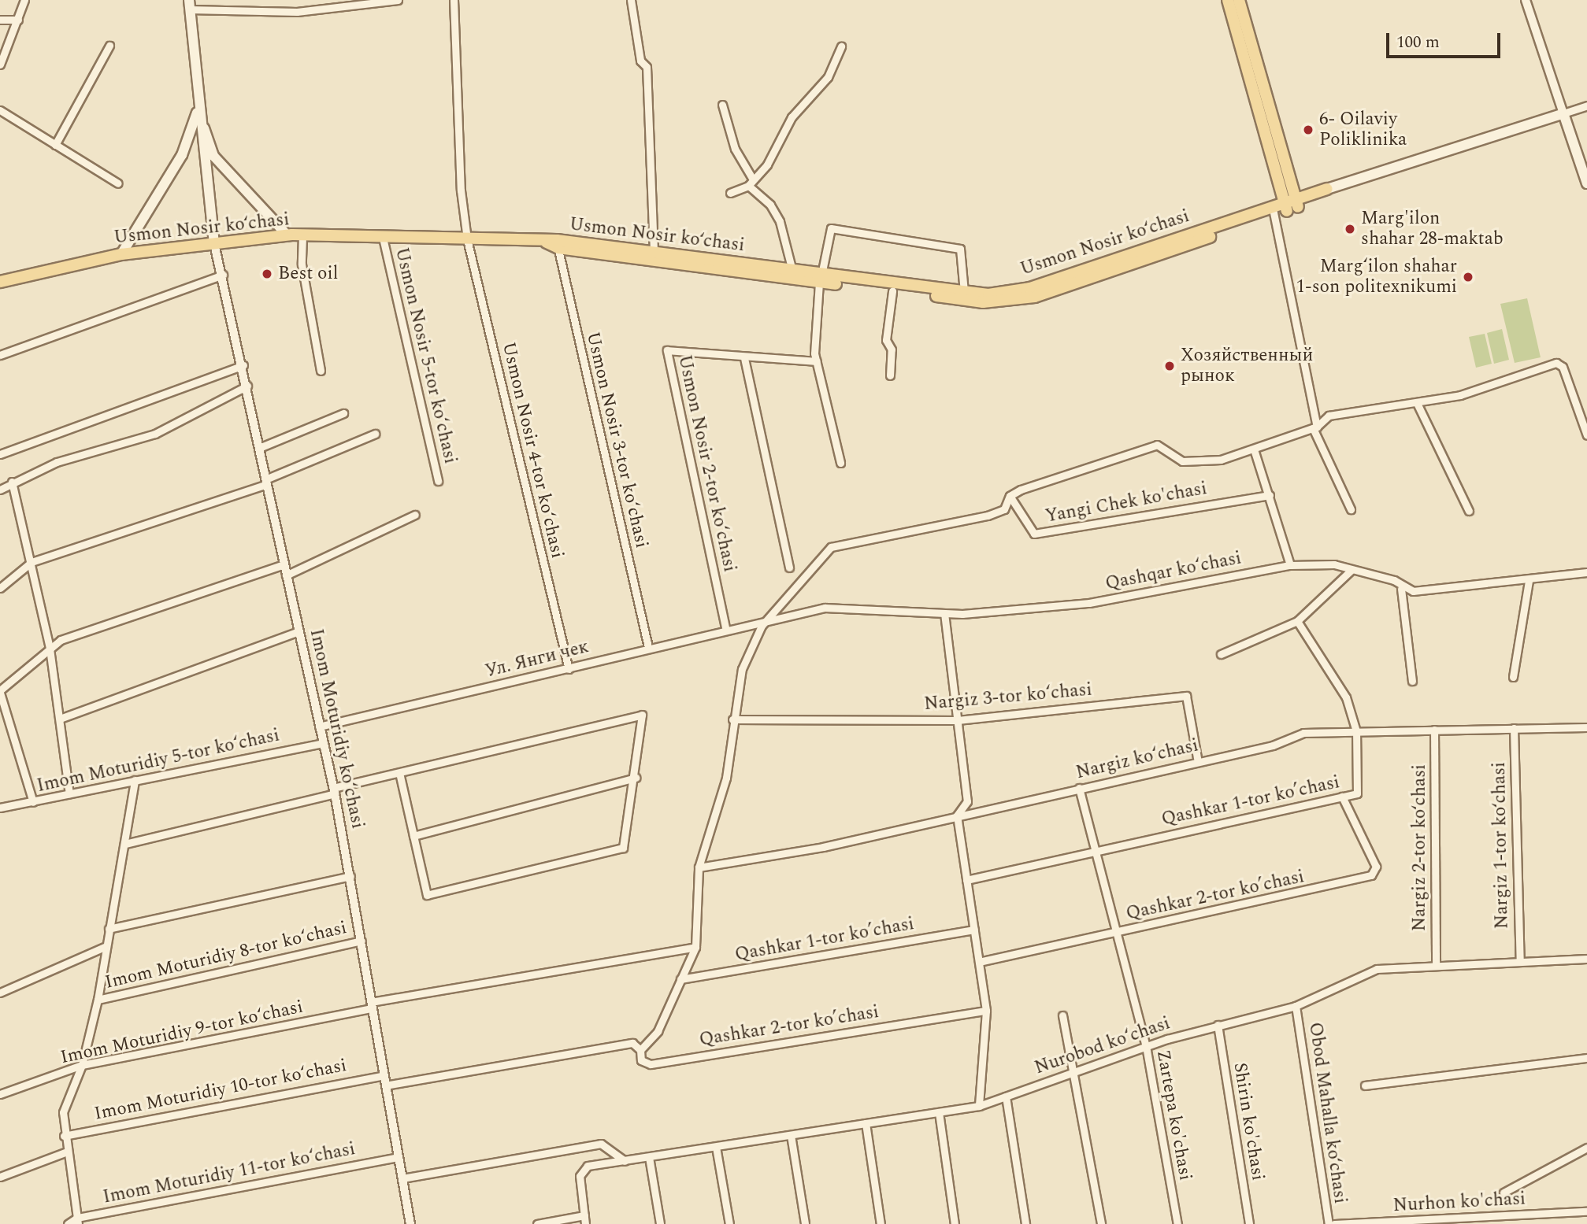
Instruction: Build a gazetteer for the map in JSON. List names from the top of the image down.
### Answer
{
  "streets": {
    "main road": ["Usmon Nosir ko‘chasi"],
    "street": [
      "Usmon Nosir 5-tor koʻchasi",
      "Usmon Nosir 3-tor koʻchasi",
      "Usmon Nosir 4-tor koʻchasi",
      "Usmon Nosir 2-tor koʻchasi",
      "Yangi Chek ko'chasi",
      "Qashqar koʻchasi",
      "Ул. Янги чек",
      "Nargiz 3-tor koʻchasi",
      "Imom Moturidiy koʻchasi",
      "Nargiz koʻchasi",
      "Imom Moturidiy 5-tor koʻchasi",
      "Qashkar 1-tor koʼchasi",
      "Nargiz 1-tor ko‘chasi",
      "Nargiz 2-tor ko‘chasi",
      "Qashkar 2-tor koʼchasi",
      "Imom Moturidiy 8-tor koʻchasi",
      "Imom Moturidiy 9-tor koʻchasi",
      "Nurobod koʻchasi",
      "Imom Moturidiy 10-tor koʻchasi",
      "Obod Mahalla ko‘chasi",
      "Zartepa ko'chasi",
      "Shirin ko'chasi",
      "Imom Moturidiy 11-tor koʻchasi",
      "Nurhon ko'chasi"
    ]
  },
  "crossings": [
    ["Usmon Nosir ko‘chasi", "Usmon Nosir 5-tor koʻchasi"],
    ["Usmon Nosir ko‘chasi", "Usmon Nosir 3-tor koʻchasi"],
    ["Usmon Nosir ko‘chasi", "Usmon Nosir 4-tor koʻchasi"],
    ["Usmon Nosir ko‘chasi", "Imom Moturidiy koʻchasi"],
    ["Usmon Nosir 3-tor koʻchasi", "Ул. Янги чек"],
    ["Usmon Nosir 4-tor koʻchasi", "Ул. Янги чек"],
    ["Usmon Nosir 2-tor koʻchasi", "Ул. Янги чек"],
    ["Qashqar koʻchasi", "Ул. Янги чек"],
    ["Ул. Янги чек", "Imom Moturidiy koʻchasi"],
    ["Nargiz 3-tor koʻchasi", "Nargiz koʻchasi"],
    ["Imom Moturidiy koʻchasi", "Imom Moturidiy 5-tor koʻchasi"],
    ["Imom Moturidiy koʻchasi", "Imom Moturidiy 8-tor koʻchasi"],
    ["Imom Moturidiy koʻchasi", "Imom Moturidiy 9-tor koʻchasi"],
    ["Imom Moturidiy koʻchasi", "Imom Moturidiy 10-tor koʻchasi"],
    ["Imom Moturidiy koʻchasi", "Imom Moturidiy 11-tor koʻchasi"],
    ["Nargiz koʻchasi", "Qashkar 1-tor koʼchasi"],
    ["Nargiz koʻchasi", "Nargiz 1-tor ko‘chasi"],
    ["Nargiz koʻchasi", "Nargiz 2-tor ko‘chasi"],
    ["Nargiz koʻchasi", "Zartepa ko'chasi"],
    ["Qashkar 1-tor koʼchasi", "Qashkar 2-tor koʼchasi"],
    ["Qashkar 1-tor koʼchasi", "Zartepa ko'chasi"],
    ["Nargiz 1-tor ko‘chasi", "Nurobod koʻchasi"],
    ["Nargiz 2-tor ko‘chasi", "Nurobod koʻchasi"],
    ["Qashkar 2-tor koʼchasi", "Zartepa ko'chasi"],
    ["Nurobod koʻchasi", "Obod Mahalla ko‘chasi"],
    ["Nurobod koʻchasi", "Zartepa ko'chasi"],
    ["Nurobod koʻchasi", "Shirin ko'chasi"]
  ],
  "places": [
    "6- Oilaviy Poliklinika",
    "Marg'ilon shahar 28-maktab",
    "Best oil",
    "Margʻilon shahar 1-son politexnikumi",
    "Хозяйственный рынок"
  ],
  "scale_bar": "100 m"
}
